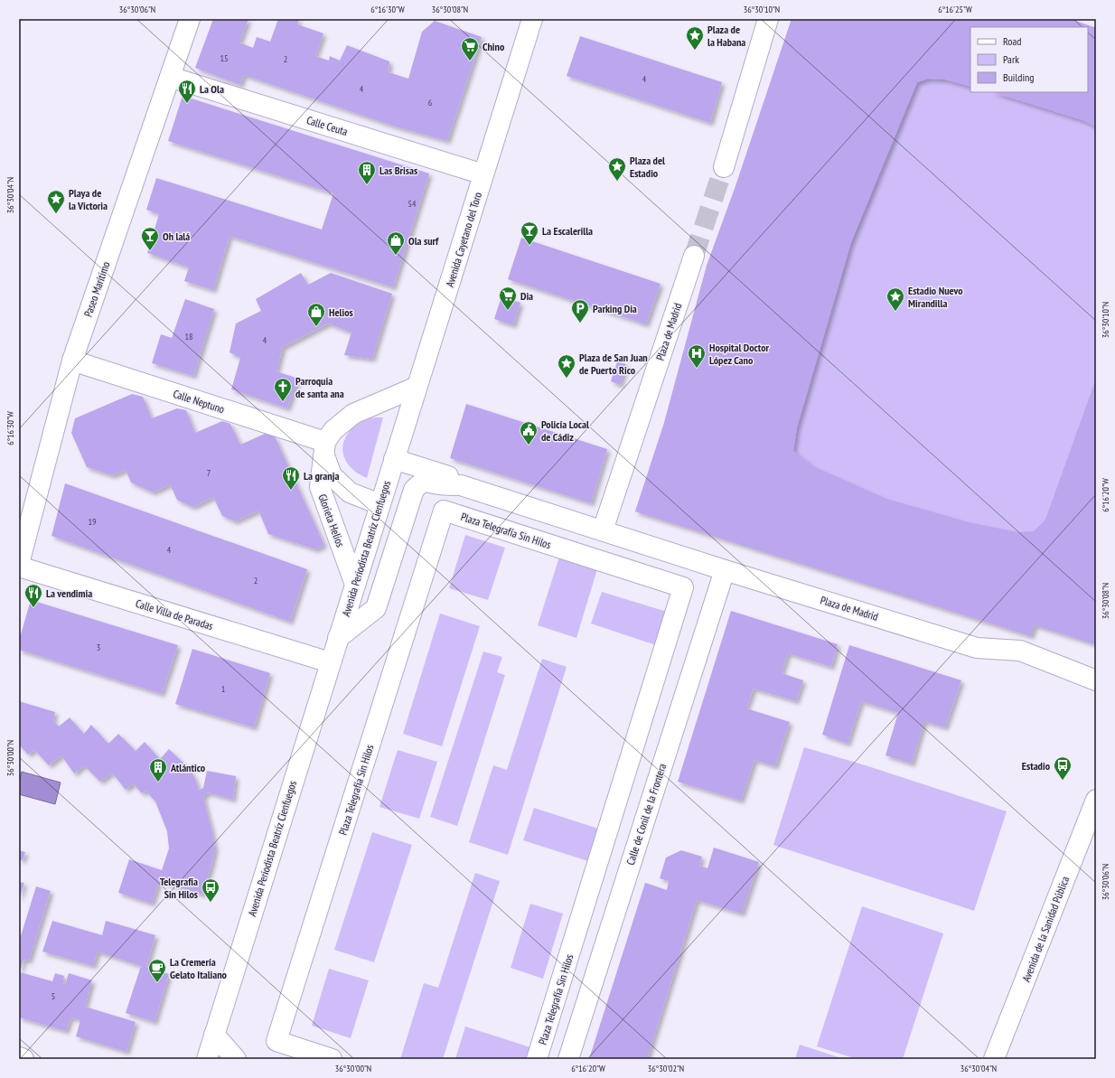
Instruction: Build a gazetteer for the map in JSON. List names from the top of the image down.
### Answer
{
  "streets": {
    "street": [
      "Calle Ceuta",
      "Avenida Cayetano del Toro",
      "Paseo Marítimo",
      "Plaza de Madrid",
      "Calle Neptuno",
      "Glorieta Helios",
      "Plaza Telegrafía Sin Hilos",
      "Avenida Periodista Beatriz Cienfuegos",
      "Calle Villa de Paradas",
      "Calle de Conil de la Frontera",
      "Avenida de la Sanidad Pública"
    ]
  },
  "crossings": [
    ["Calle Ceuta", "Avenida Cayetano del Toro"],
    ["Calle Ceuta", "Paseo Marítimo"],
    ["Avenida Cayetano del Toro", "Plaza de Madrid"],
    ["Avenida Cayetano del Toro", "Avenida Periodista Beatriz Cienfuegos"],
    ["Paseo Marítimo", "Calle Neptuno"],
    ["Plaza de Madrid", "Avenida Periodista Beatriz Cienfuegos"],
    ["Plaza de Madrid", "Calle de Conil de la Frontera"],
    ["Calle Neptuno", "Glorieta Helios"],
    ["Glorieta Helios", "Avenida Periodista Beatriz Cienfuegos"],
    ["Avenida Periodista Beatriz Cienfuegos", "Calle Villa de Paradas"]
  ],
  "places": {
    "place": [
      "Plaza de la Habana",
      "Plaza del Estadio",
      "Playa de la Victoria",
      "Estadio Nuevo Mirandilla",
      "Plaza de San Juan de Puerto Rico"
    ],
    "supermarket": ["Chino", "Dia"],
    "restaurant": ["La Ola", "La granja", "La vendimia"],
    "building": ["Las Brisas", "Atlántico"],
    "bar": ["La Escalerilla", "Oh lalá"],
    "shop": ["Ola surf", "Helios"],
    "parking": ["Parking Dia"],
    "hospital": ["Hospital Doctor López Cano"],
    "church": ["Parroquia de santa ana"],
    "public building": ["Policía Local de Cádiz"],
    "bus stop": ["Estadio", "Telegrafía Sin Hilos"],
    "cafe": ["La Cremería Gelato Italiano"]
  },
  "house_numbers": [
    "15",
    "2",
    "4",
    "4",
    "6",
    "54",
    "18",
    "4",
    "7",
    "19",
    "4",
    "2",
    "3",
    "1",
    "5"
  ],
  "legend": ["Road", "Park", "Building"],
  "coordinates": [
    "36°30'06\"N",
    "6°16'30\"W",
    "36°30'08\"N",
    "36°30'10\"N",
    "6°16'25\"W",
    "36°30'04\"N",
    "6°16'20\"W",
    "36°30'00\"N",
    "36°30'02\"N"
  ]
}
